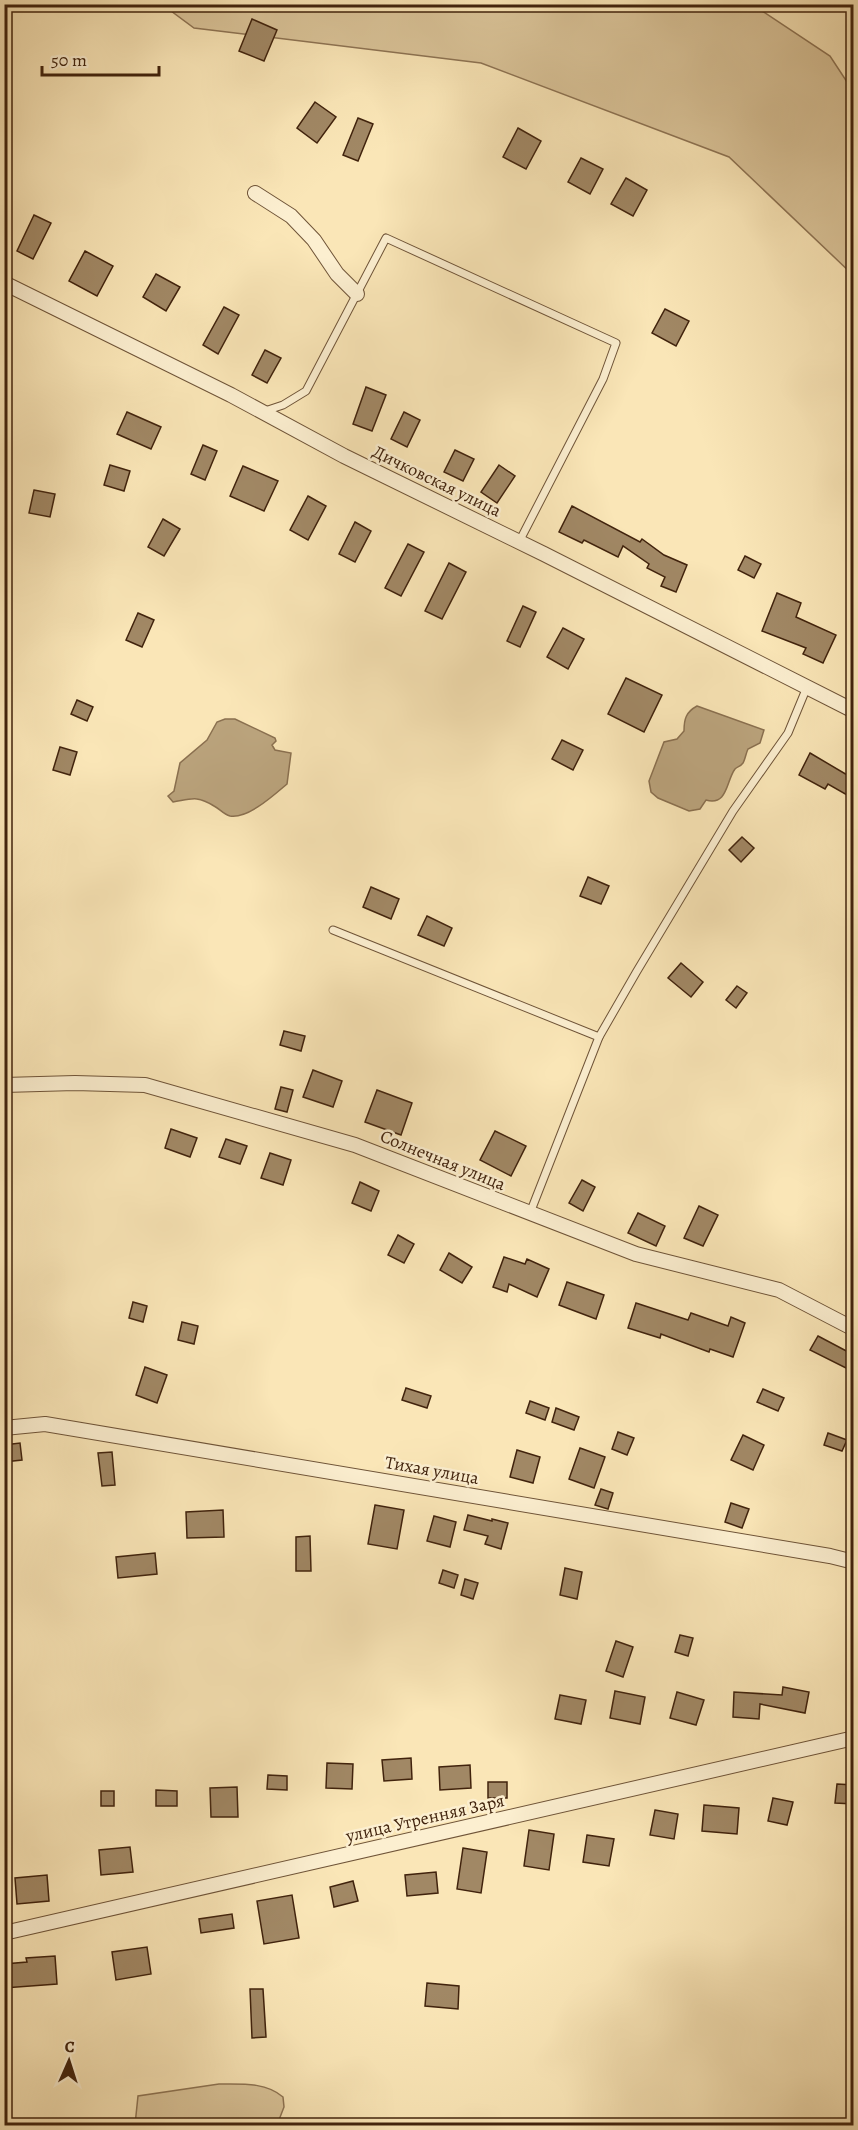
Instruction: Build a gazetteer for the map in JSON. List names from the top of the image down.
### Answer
{
  "streets": {
    "street": [
      "Дичковская улица",
      "Солнечная улица",
      "Тихая улица",
      "улица Утренняя Заря"
    ]
  },
  "scale_bar": "50 m",
  "north": "top"
}
